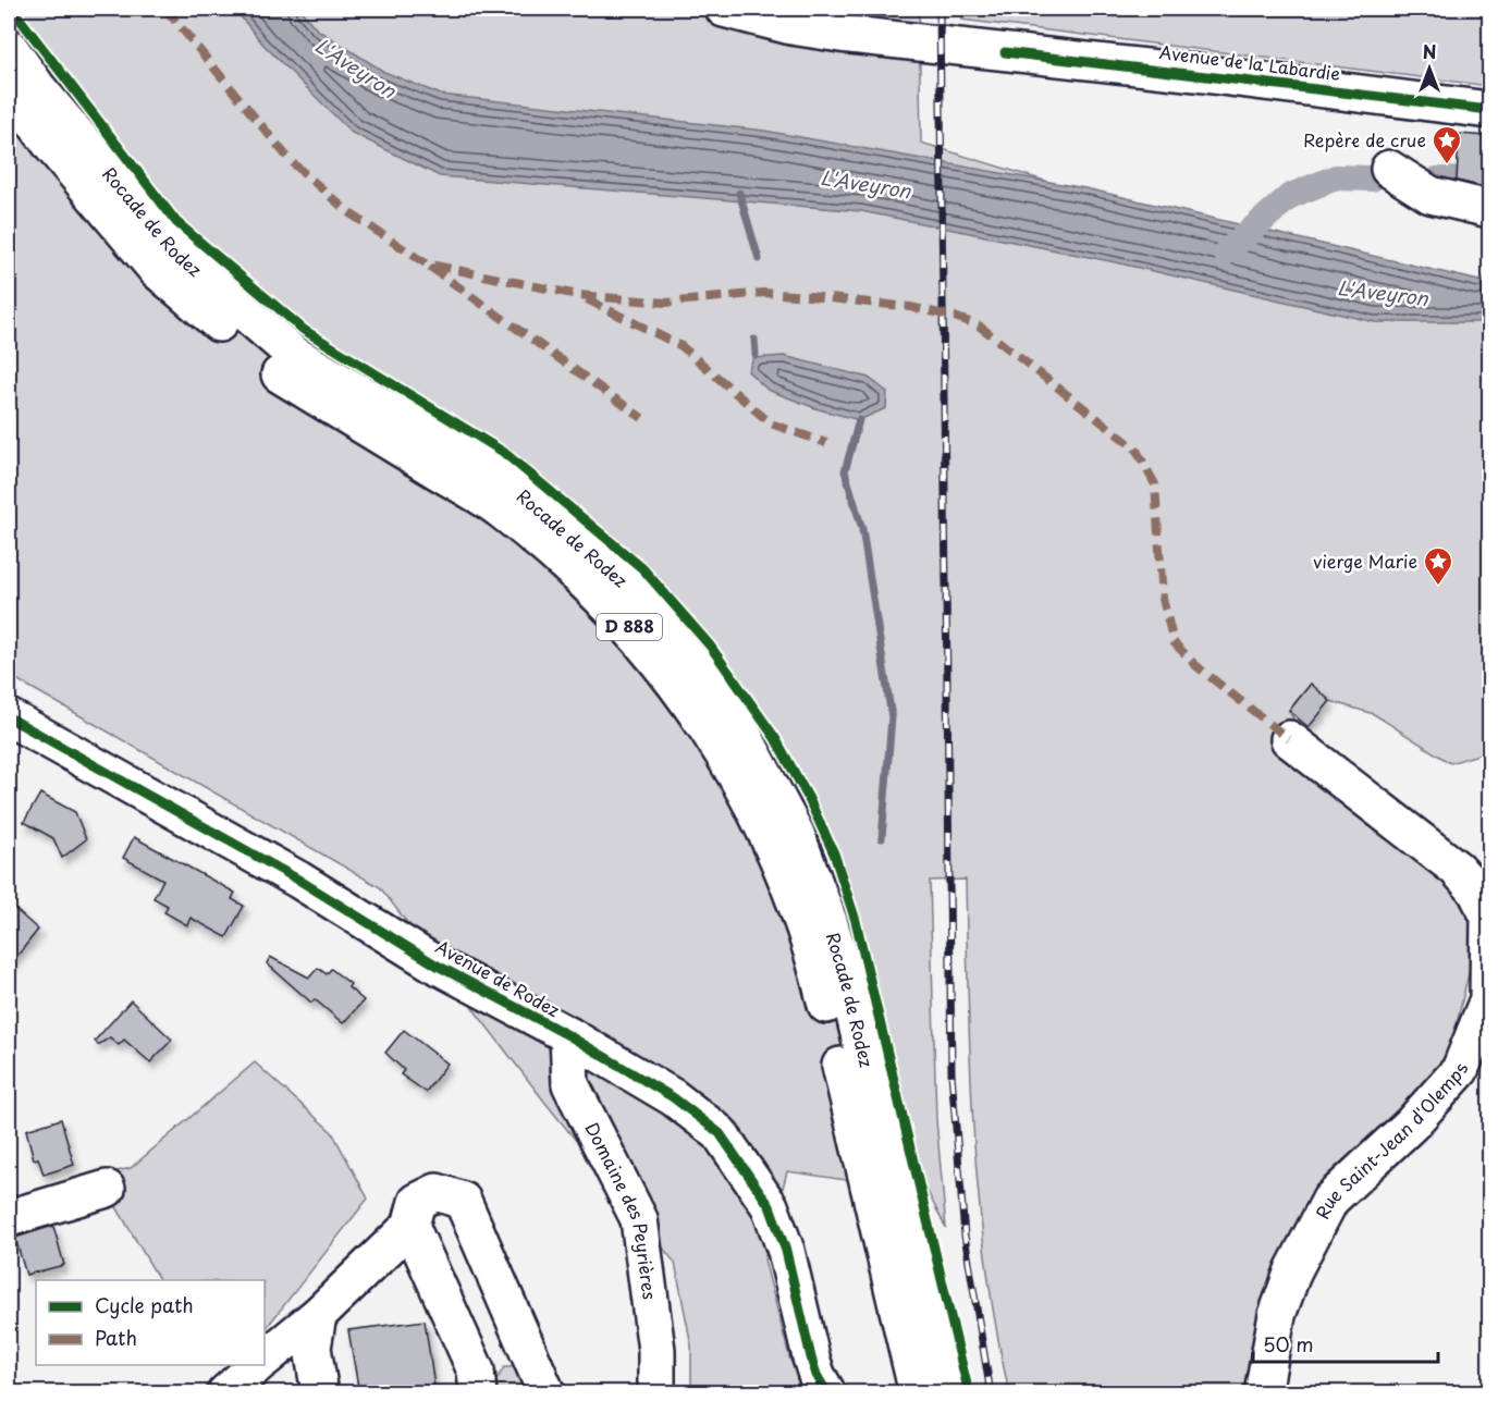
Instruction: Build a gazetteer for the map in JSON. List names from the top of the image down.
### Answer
{
  "streets": {
    "main road": [
      "Avenue de la Labardie",
      "Rocade de Rodez",
      "D 888",
      "Avenue de Rodez",
      "Rue Saint-Jean d'Olemps",
      "Domaine des Peyrières"
    ]
  },
  "crossings": [
    ["Avenue de Rodez", "Domaine des Peyrières"]
  ],
  "water": ["L'Aveyron"],
  "places": {
    "place": ["Repère de crue", "vierge Marie"]
  },
  "legend": ["Cycle path", "Path"],
  "scale_bar": "50 m",
  "north": "top"
}
